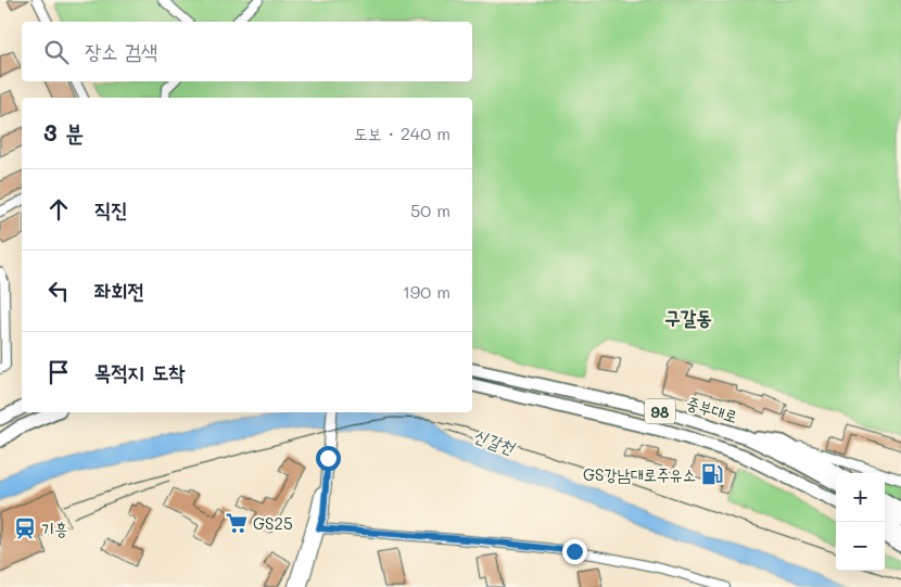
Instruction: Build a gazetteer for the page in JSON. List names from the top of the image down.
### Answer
{
  "streets": {
    "main road": ["중부대로", "98"]
  },
  "districts": ["구갈동"],
  "water": ["신갈천"],
  "places": {
    "fuel station": ["GS강남대로주유소"],
    "supermarket": ["GS25"],
    "station": ["기흥"]
  },
  "page": {
    "search": "장소 검색",
    "heading": ["3 분", "도보 · 240 m"],
    "list": [
      ["직진", "50 m"],
      ["좌회전", "190 m"],
      "목적지 도착"
    ],
    "map_buttons": ["+", "−"]
  }
}
